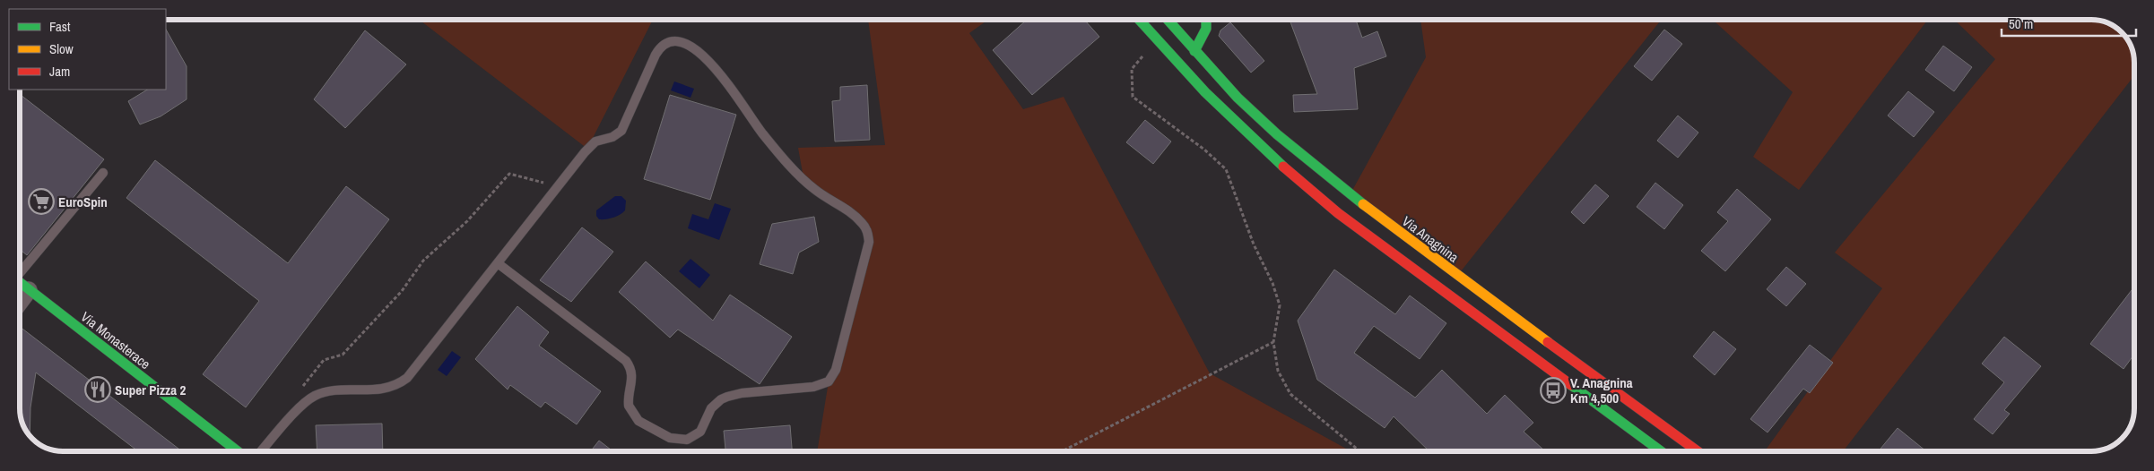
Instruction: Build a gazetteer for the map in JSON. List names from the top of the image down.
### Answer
{
  "streets": {
    "main road": ["Via Anagnina", "Via Monasterace"]
  },
  "places": {
    "supermarket": ["EuroSpin"],
    "restaurant": ["Super Pizza 2"],
    "bus stop": ["V. Anagnina Km 4,500"]
  },
  "legend": ["Fast", "Slow", "Jam"],
  "scale_bar": "50 m"
}
